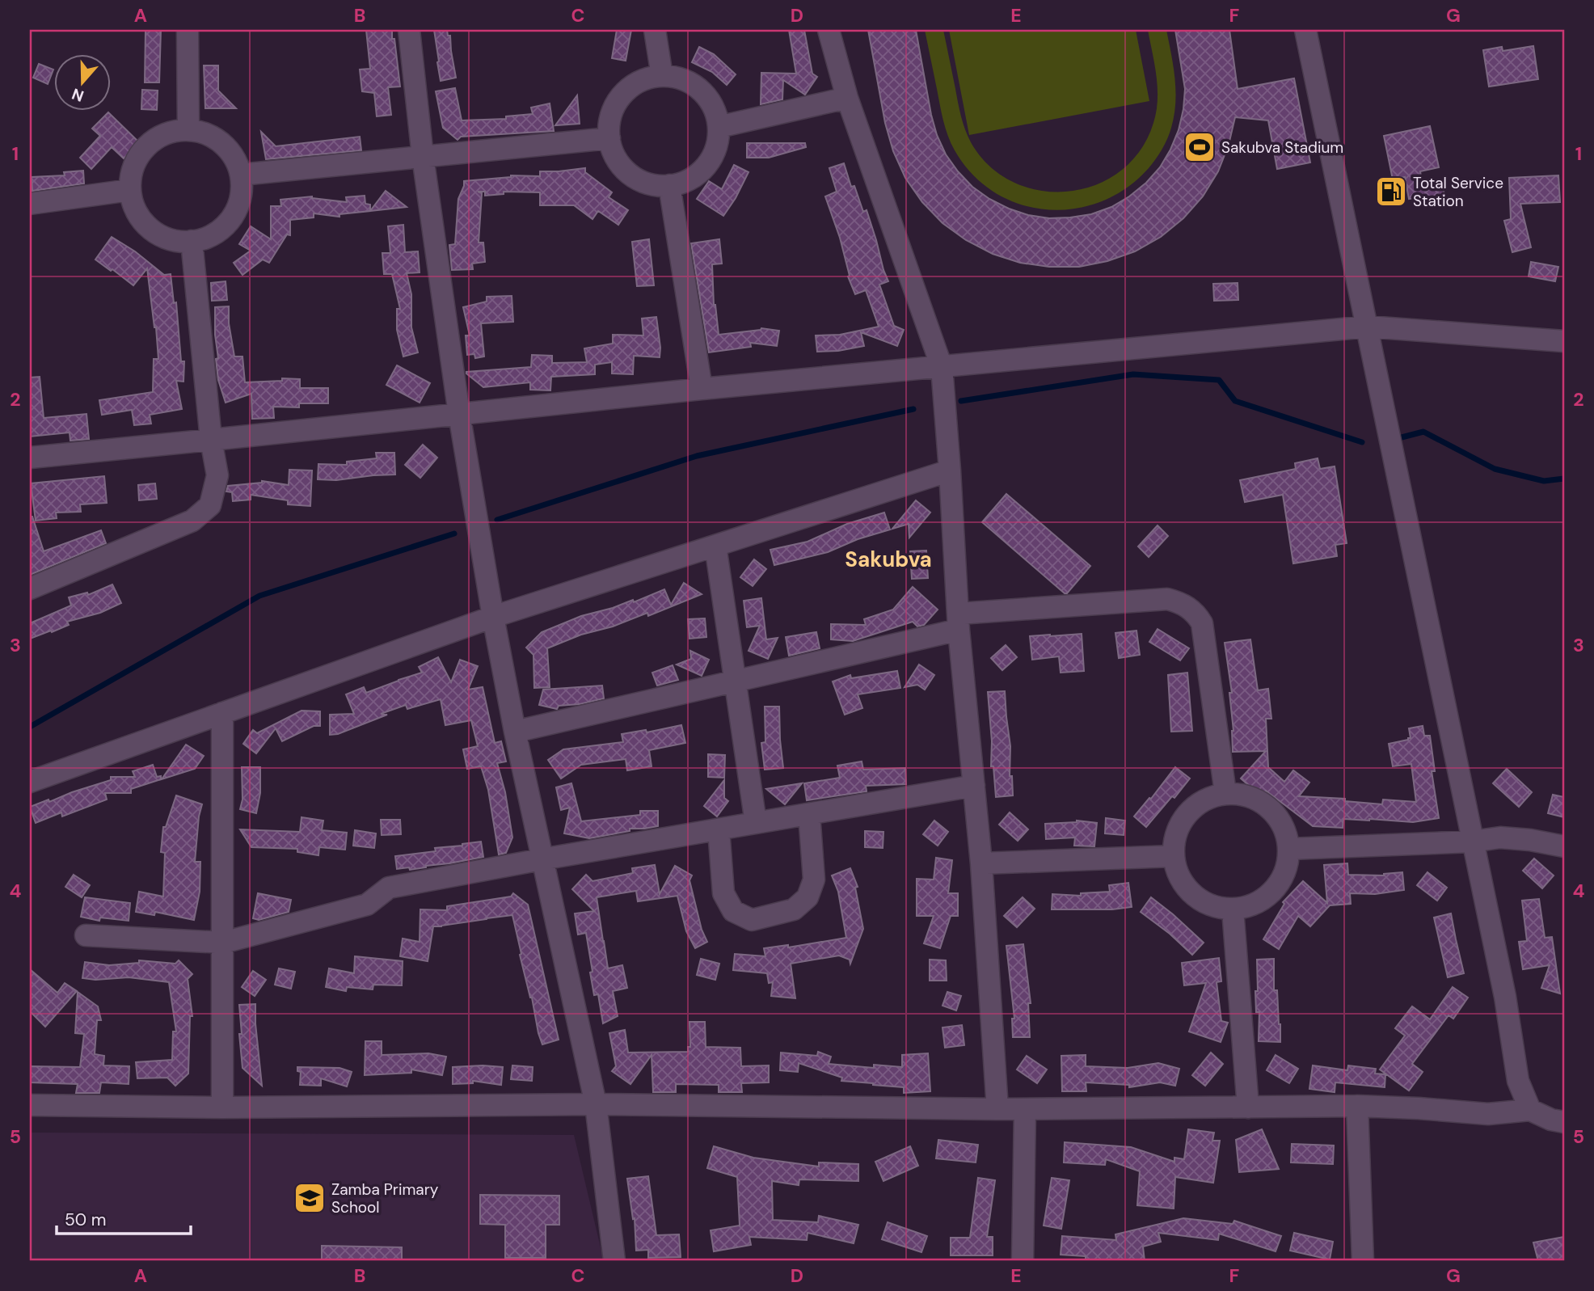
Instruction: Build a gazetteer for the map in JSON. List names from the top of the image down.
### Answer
{
  "districts": ["Sakubva"],
  "places": {
    "sports": ["Sakubva Stadium"],
    "fuel station": ["Total Service Station"],
    "school or university": ["Zamba Primary School"]
  },
  "scale_bar": "50 m",
  "north": "bottom",
  "grid": {
    "columns": [
      "A",
      "B",
      "C",
      "D",
      "E",
      "F",
      "G"
    ],
    "rows": [
      "1",
      "2",
      "3",
      "4",
      "5"
    ]
  }
}
